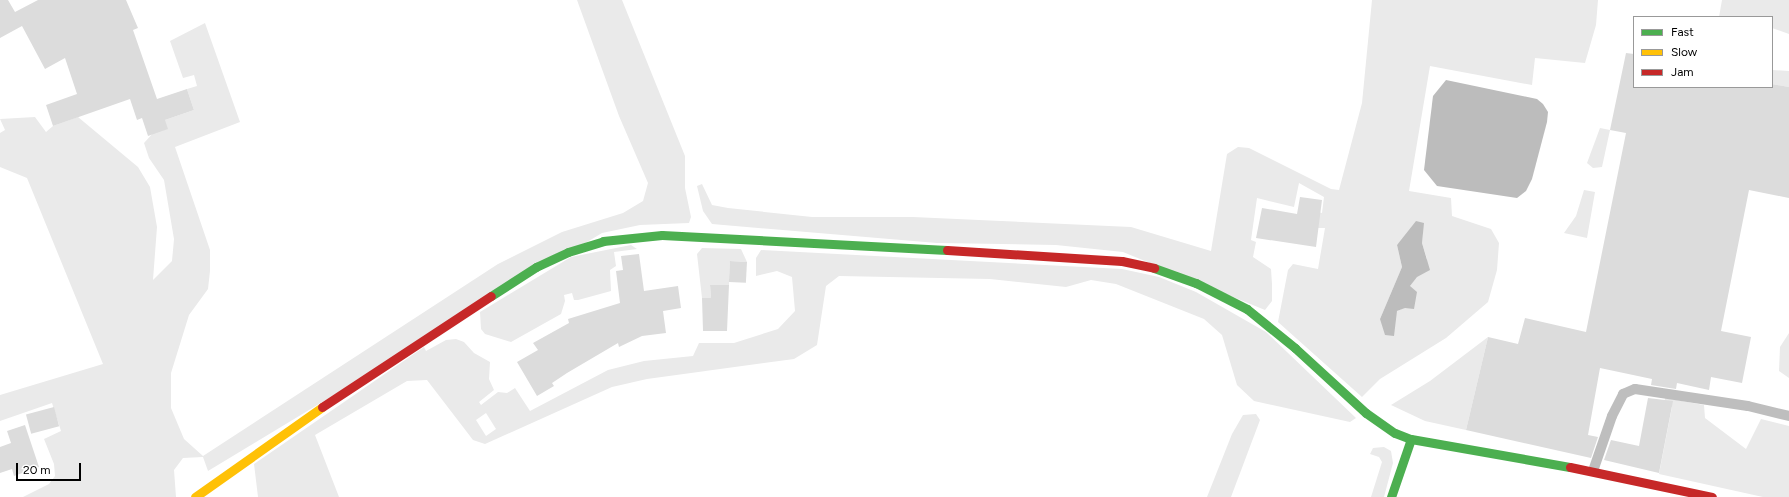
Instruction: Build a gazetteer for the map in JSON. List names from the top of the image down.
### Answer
{
  "legend": ["Fast", "Slow", "Jam"],
  "scale_bar": "20 m"
}
